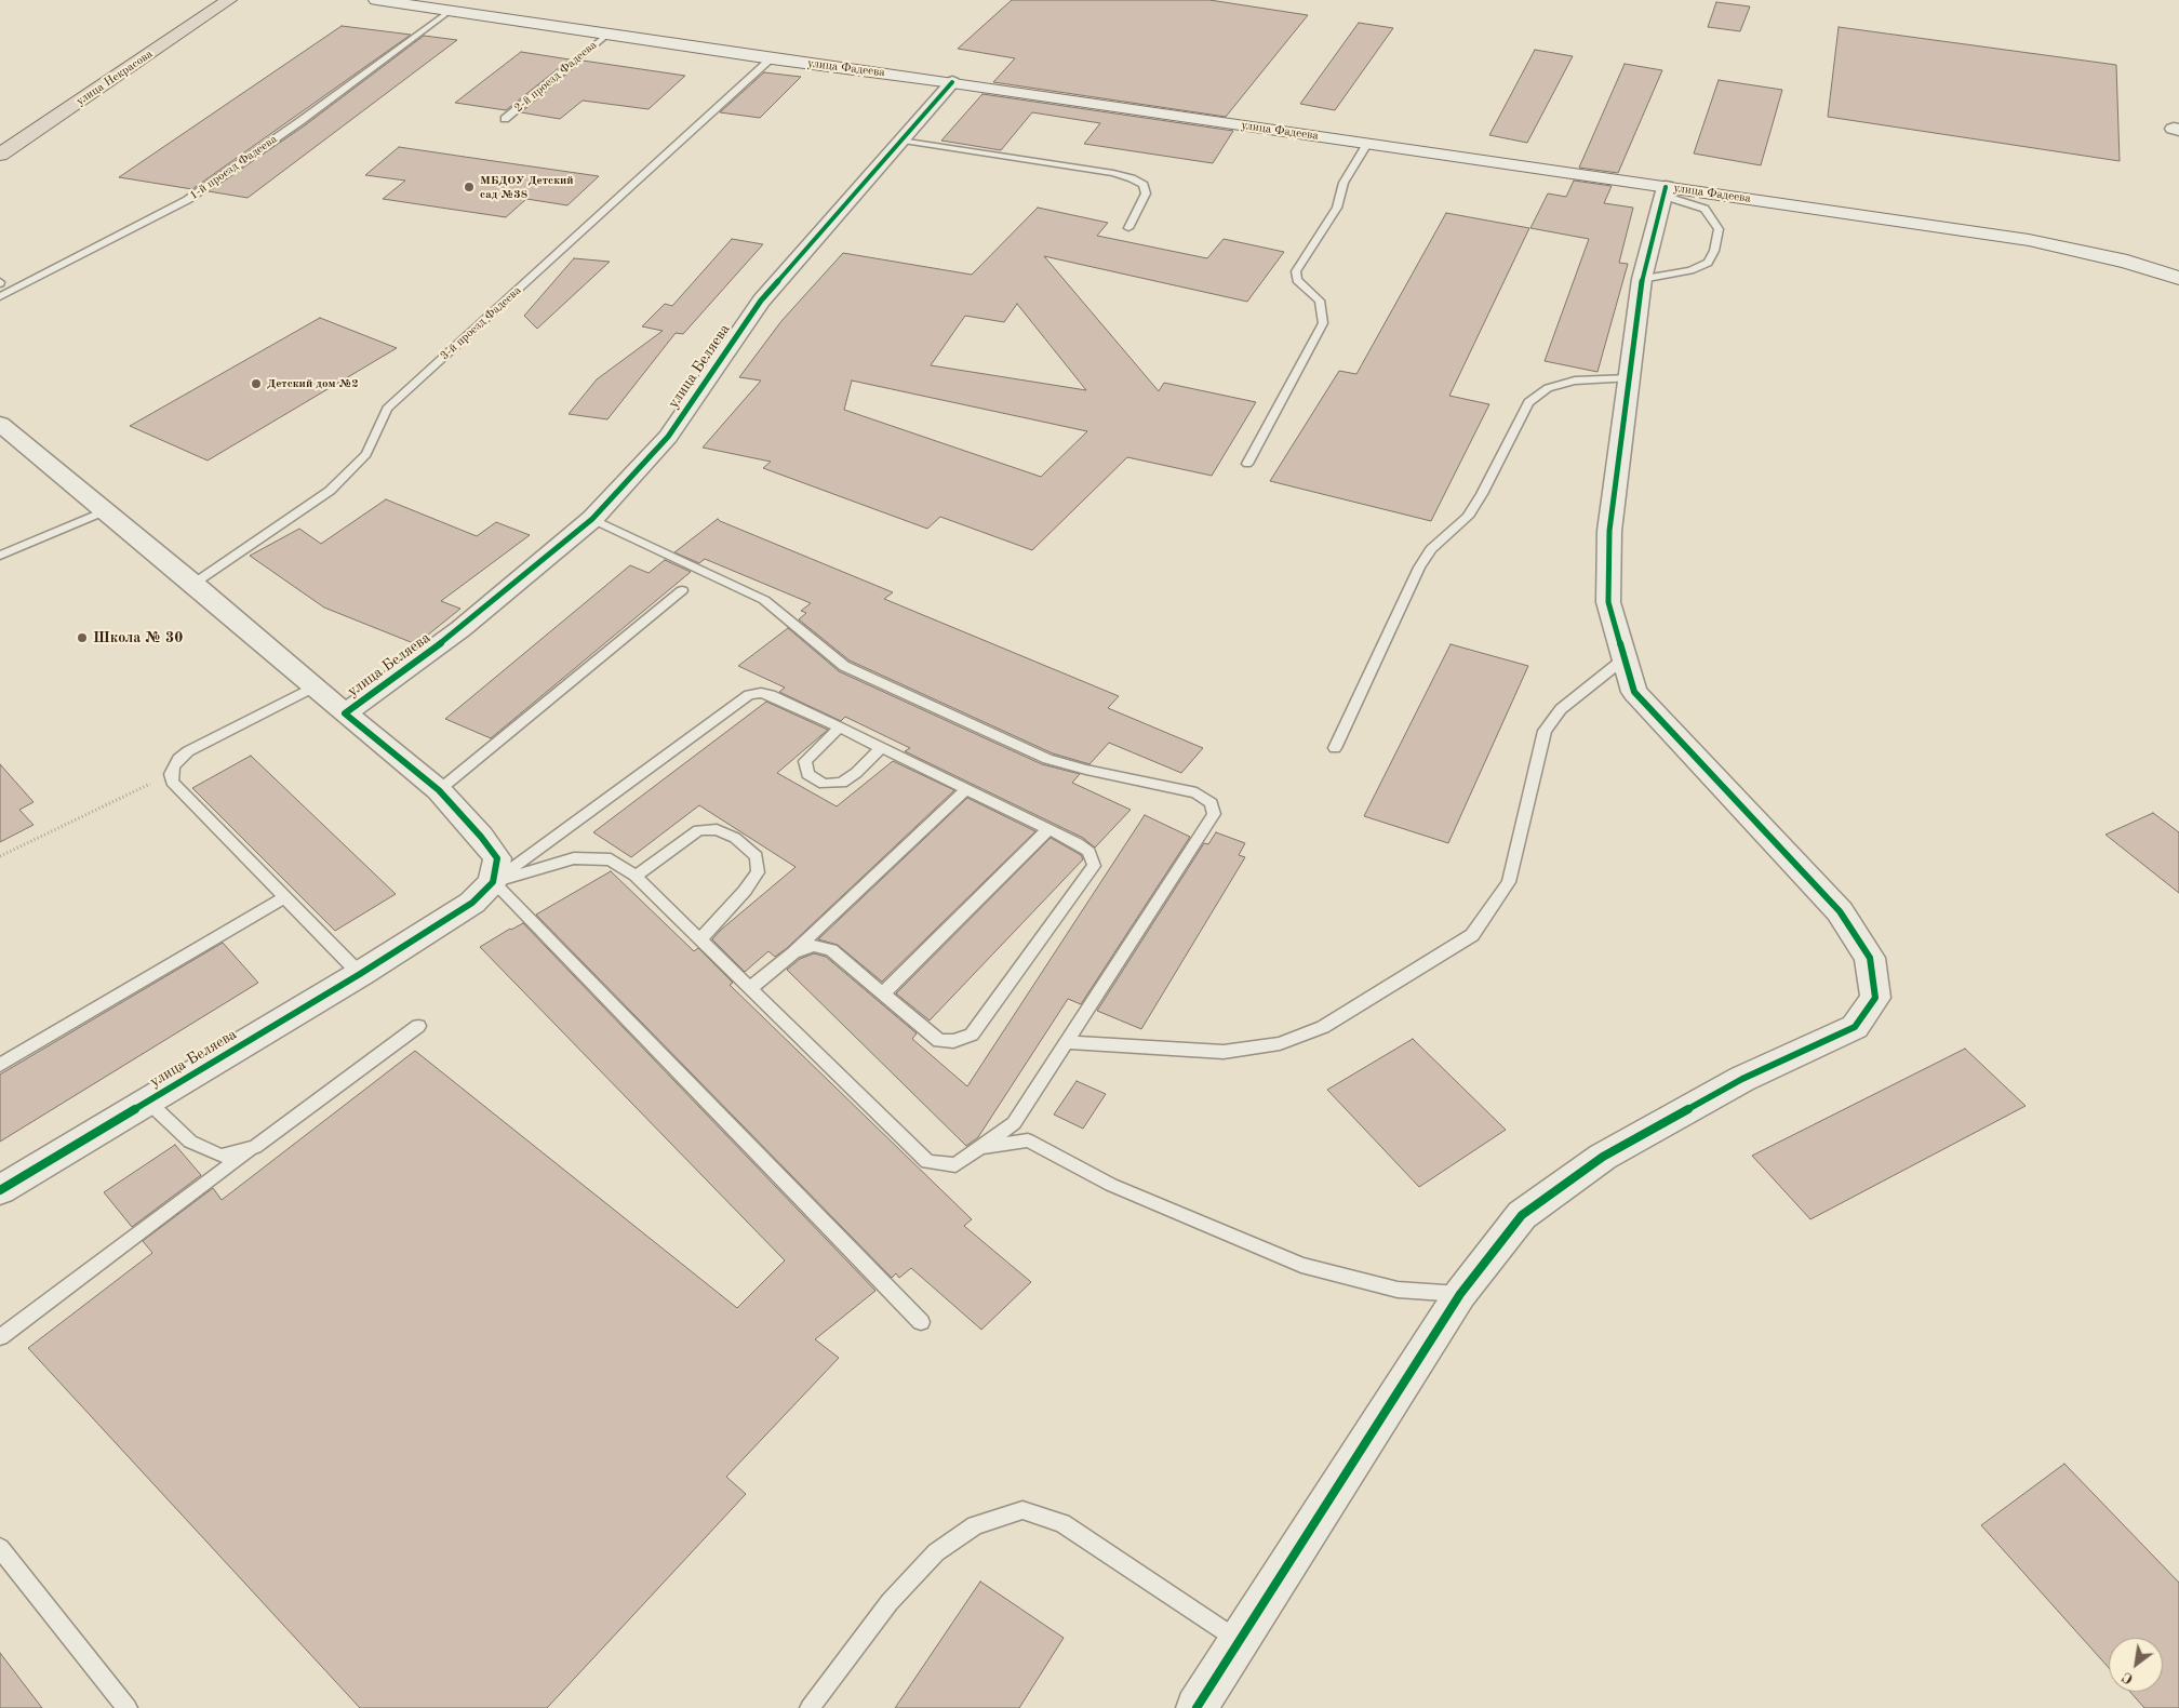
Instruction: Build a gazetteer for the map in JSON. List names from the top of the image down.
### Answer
{
  "streets": {
    "highway": ["улица Некрасова"],
    "main road": ["улица Фадеева"],
    "street": ["улица Беляева"],
    "lane": ["2-й проезд Фадеева", "1-й проезд Фадеева", "3-й проезд Фадеева"]
  },
  "crossings": [
    ["улица Фадеева", "2-й проезд Фадеева"],
    ["улица Фадеева", "1-й проезд Фадеева"],
    ["улица Фадеева", "3-й проезд Фадеева"],
    ["улица Фадеева", "улица Беляева"]
  ],
  "places": ["МБДОУ Детский сад №38", "Детский дом №2", "Школа № 30"],
  "north": "bottom left"
}
